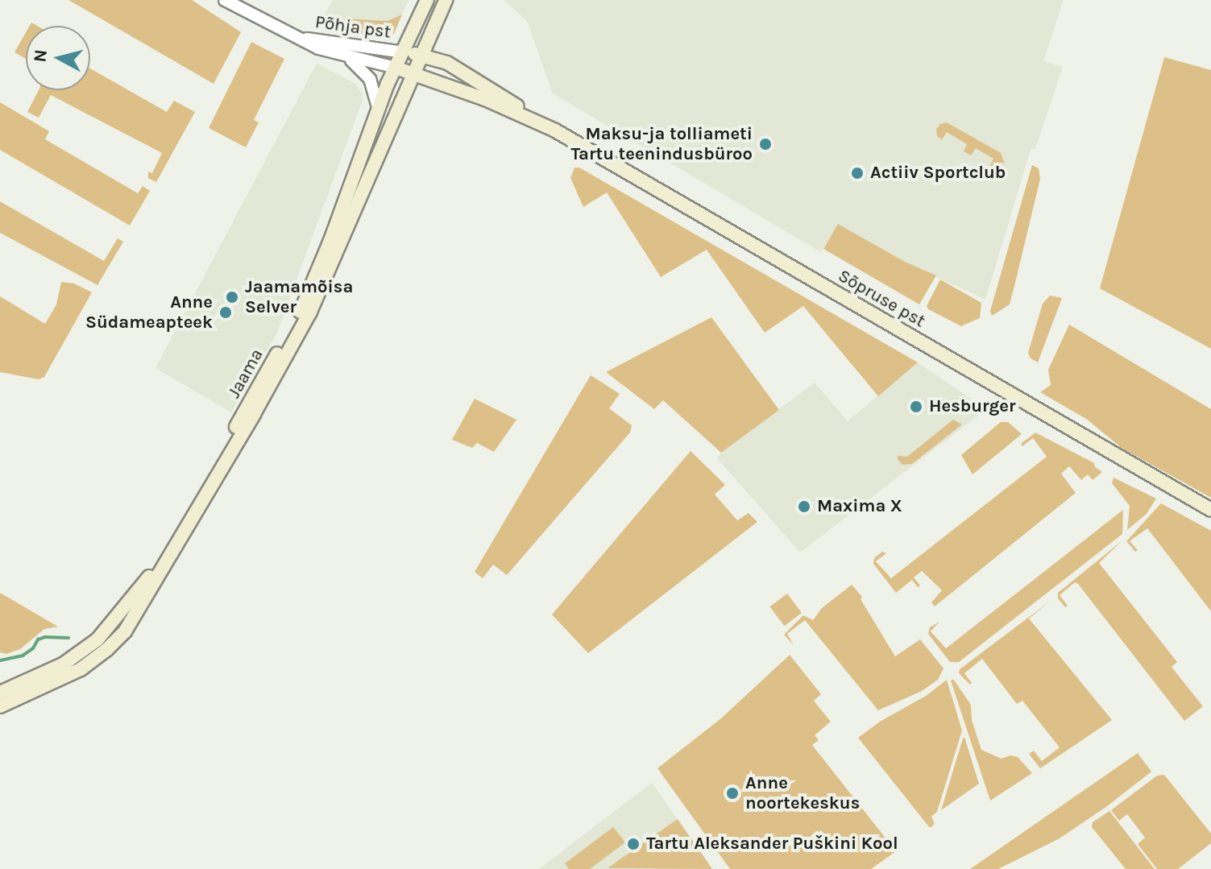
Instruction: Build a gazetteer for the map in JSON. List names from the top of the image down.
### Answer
{
  "streets": {
    "main road": ["Sõpruse pst", "Jaama"],
    "street": ["Põhja pst"]
  },
  "crossings": [
    ["Põhja pst", "Sõpruse pst"],
    ["Põhja pst", "Jaama"],
    ["Sõpruse pst", "Jaama"]
  ],
  "places": [
    "Maksu-ja tolliameti Tartu teenindusbüroo",
    "Actiiv Sportclub",
    "Jaamamõisa Selver",
    "Anne Südameapteek",
    "Hesburger",
    "Maxima X",
    "Anne noortekeskus",
    "Tartu Aleksander Puškini Kool"
  ],
  "north": "left"
}
